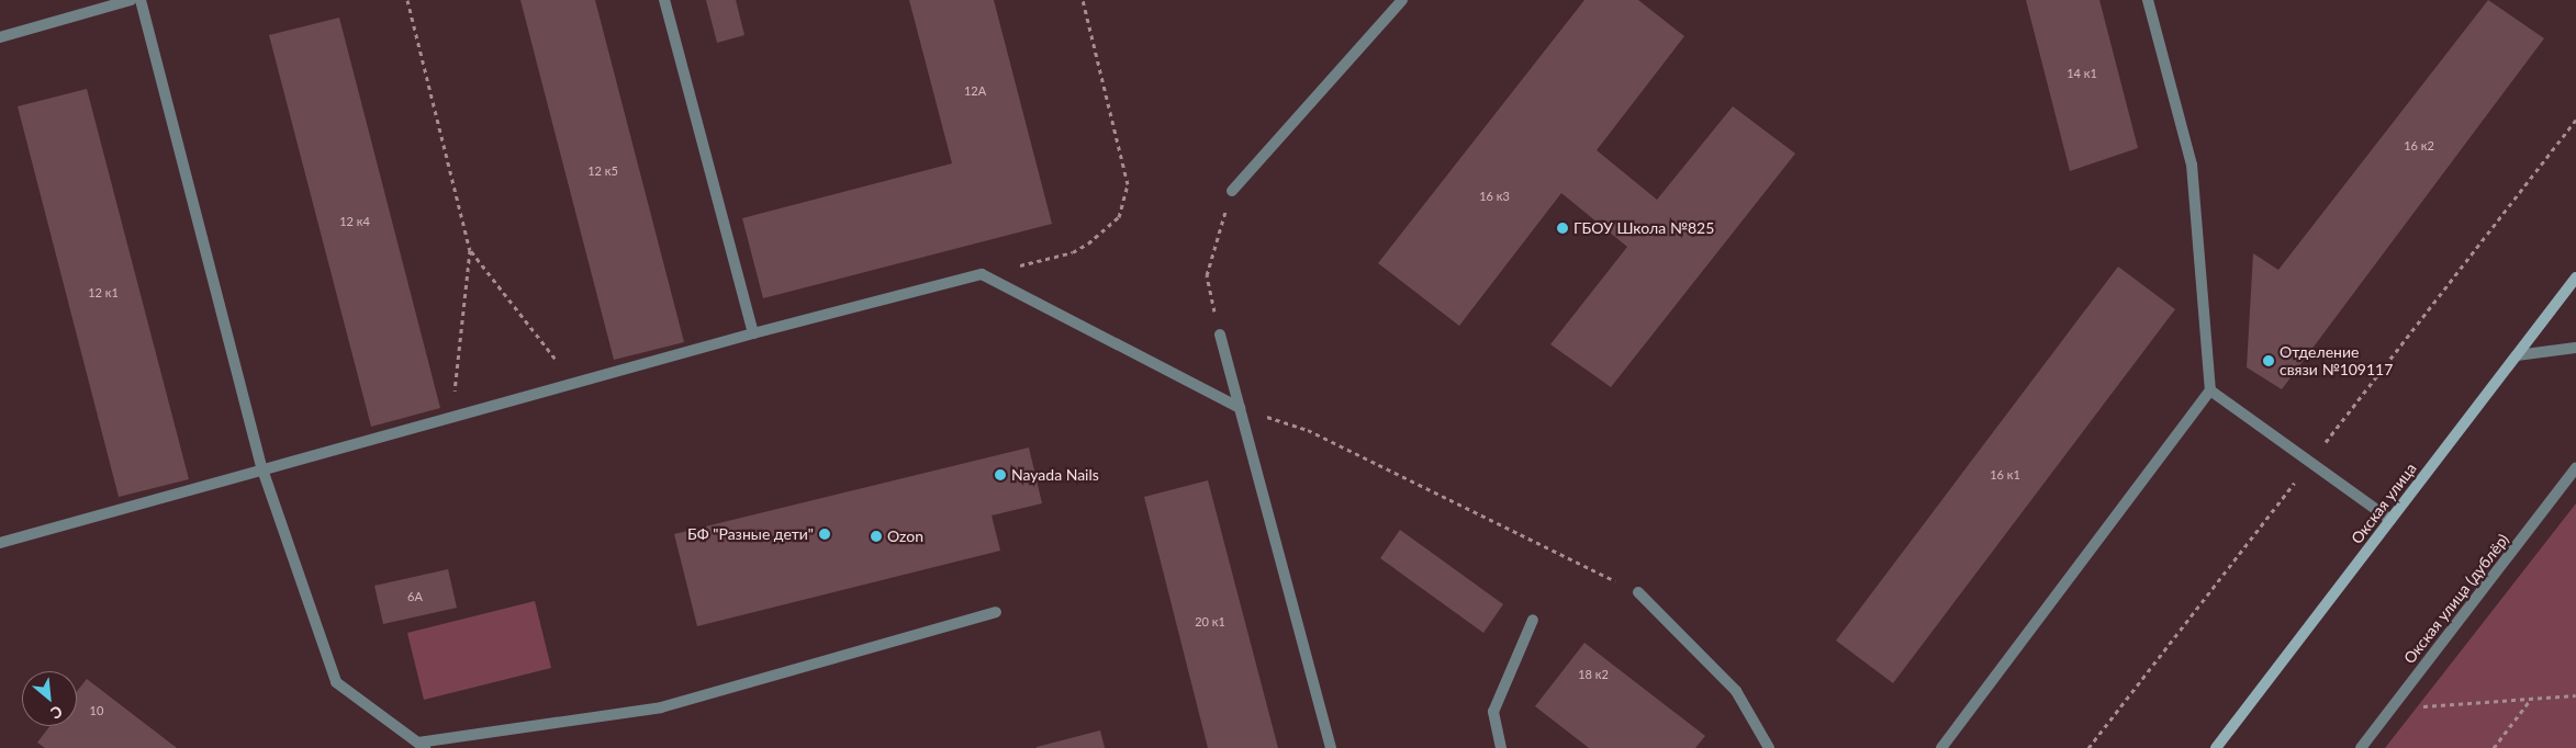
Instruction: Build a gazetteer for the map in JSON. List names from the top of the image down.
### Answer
{
  "streets": {
    "main road": ["Окская улица"],
    "street": ["Окская улица (дублёр)"]
  },
  "places": [
    "ГБОУ Школа №825",
    "Отделение связи №109117",
    "Nayada Nails",
    "БФ \"Разные дети\"",
    "Ozon"
  ],
  "house_numbers": [
    "14 к1",
    "12А",
    "16 к2",
    "12 к5",
    "16 к3",
    "12 к4",
    "12 к1",
    "16 к1",
    "6А",
    "20 к1",
    "18 к2",
    "10"
  ],
  "north": "bottom right"
}
